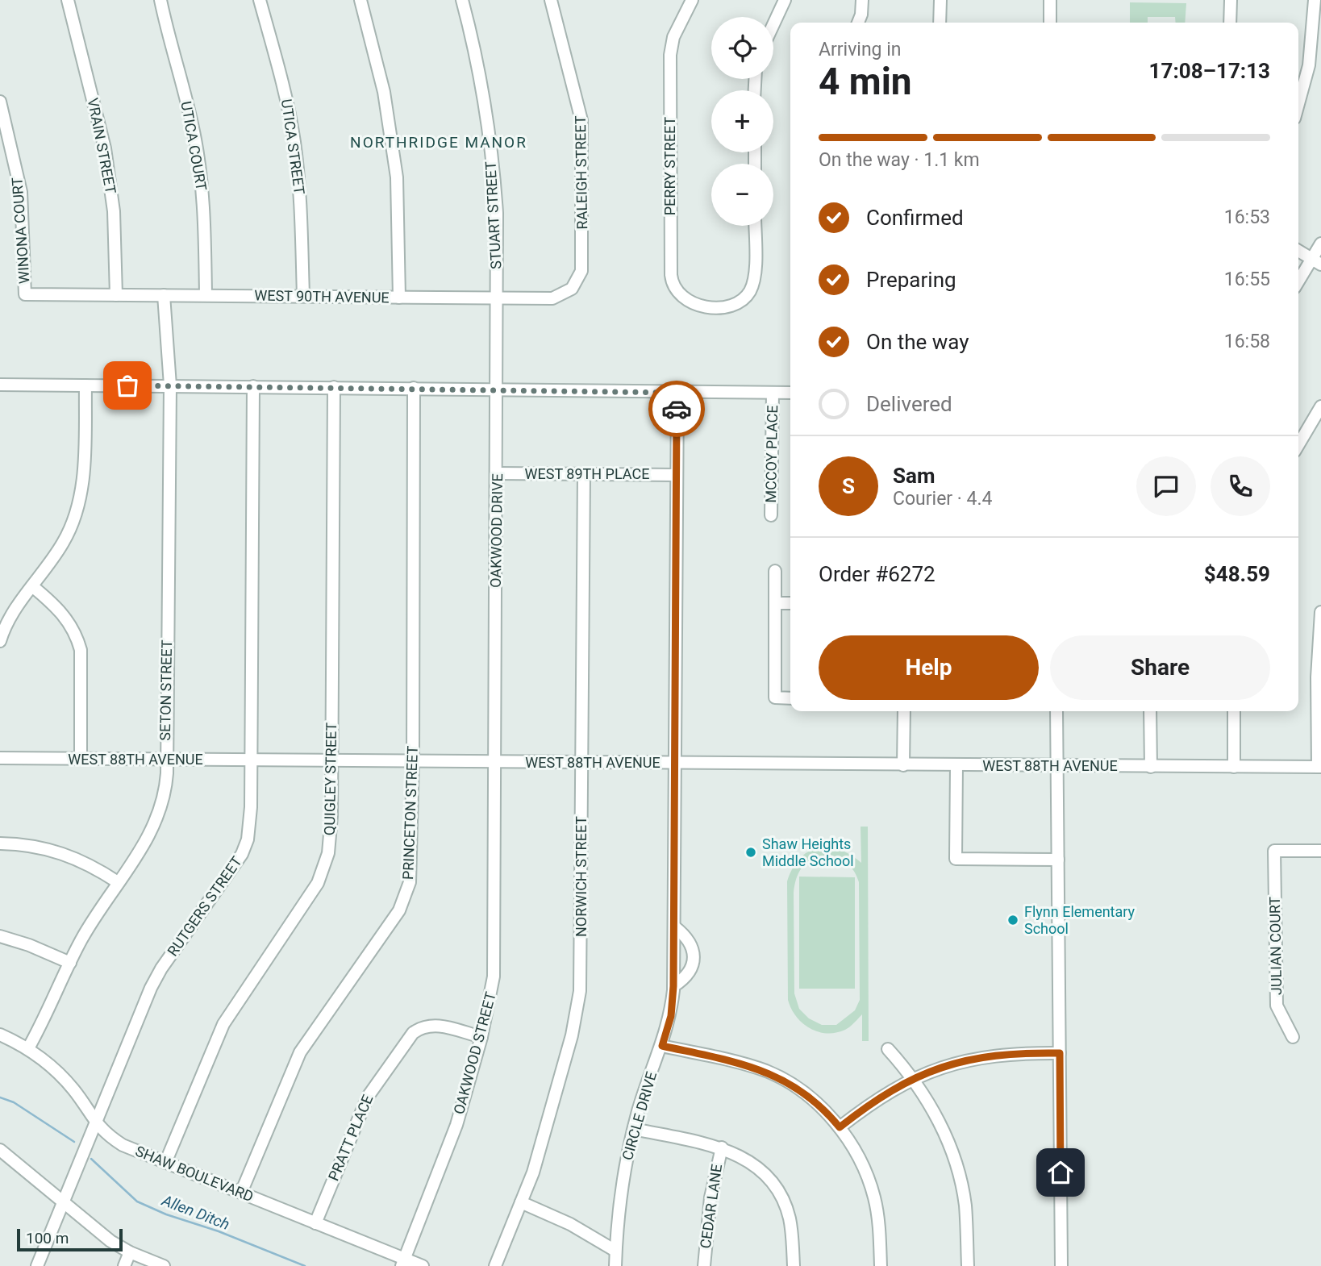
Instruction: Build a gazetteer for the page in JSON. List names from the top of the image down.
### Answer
{
  "streets": {
    "street": [
      "VRAIN STREET",
      "UTICA COURT",
      "UTICA STREET",
      "PERRY STREET",
      "RALEIGH STREET",
      "STUART STREET",
      "WINONA COURT",
      "WEST 90TH AVENUE",
      "MCCOY PLACE",
      "WEST 89TH PLACE",
      "OAKWOOD DRIVE",
      "SETON STREET",
      "WEST 88TH AVENUE",
      "QUIGLEY STREET",
      "PRINCETON STREET",
      "NORWICH STREET",
      "RUTGERS STREET",
      "JULIAN COURT",
      "OAKWOOD STREET",
      "CIRCLE DRIVE",
      "PRATT PLACE",
      "SHAW BOULEVARD",
      "CEDAR LANE"
    ]
  },
  "crossings": [
    ["VRAIN STREET", "WEST 90TH AVENUE"],
    ["UTICA COURT", "WEST 90TH AVENUE"],
    ["UTICA STREET", "WEST 90TH AVENUE"],
    ["RALEIGH STREET", "WEST 90TH AVENUE"],
    ["STUART STREET", "WEST 90TH AVENUE"],
    ["STUART STREET", "OAKWOOD DRIVE"],
    ["WINONA COURT", "WEST 90TH AVENUE"],
    ["WEST 90TH AVENUE", "OAKWOOD DRIVE"],
    ["WEST 90TH AVENUE", "SETON STREET"],
    ["WEST 89TH PLACE", "OAKWOOD DRIVE"],
    ["WEST 89TH PLACE", "NORWICH STREET"],
    ["WEST 89TH PLACE", "CIRCLE DRIVE"],
    ["OAKWOOD DRIVE", "WEST 88TH AVENUE"],
    ["OAKWOOD DRIVE", "OAKWOOD STREET"],
    ["SETON STREET", "WEST 88TH AVENUE"],
    ["SETON STREET", "SHAW BOULEVARD"],
    ["WEST 88TH AVENUE", "QUIGLEY STREET"],
    ["WEST 88TH AVENUE", "PRINCETON STREET"],
    ["WEST 88TH AVENUE", "NORWICH STREET"],
    ["WEST 88TH AVENUE", "RUTGERS STREET"],
    ["WEST 88TH AVENUE", "OAKWOOD STREET"],
    ["WEST 88TH AVENUE", "CIRCLE DRIVE"],
    ["QUIGLEY STREET", "SHAW BOULEVARD"],
    ["PRINCETON STREET", "SHAW BOULEVARD"],
    ["RUTGERS STREET", "SHAW BOULEVARD"],
    ["OAKWOOD STREET", "PRATT PLACE"],
    ["OAKWOOD STREET", "SHAW BOULEVARD"],
    ["PRATT PLACE", "SHAW BOULEVARD"]
  ],
  "districts": ["NORTHRIDGE MANOR"],
  "water": ["Allen Ditch"],
  "places": ["Shaw Heights Middle School", "Flynn Elementary School"],
  "scale_bar": "100 m",
  "page": {
    "map_buttons": ["+", "−"],
    "heading": ["4 min", "Arriving in", "17:08–17:13"],
    "panel": [
      "Sam",
      "Courier · 4.4",
      "Order #6272",
      "$48.59"
    ],
    "bar": "On the way · 1.1 km",
    "list": [
      ["Confirmed", "16:53"],
      ["Preparing", "16:55"],
      ["On the way", "16:58"],
      "Delivered"
    ],
    "round": "S",
    "buttons": ["Help", "Share"],
    "scale": "100 m"
  }
}
